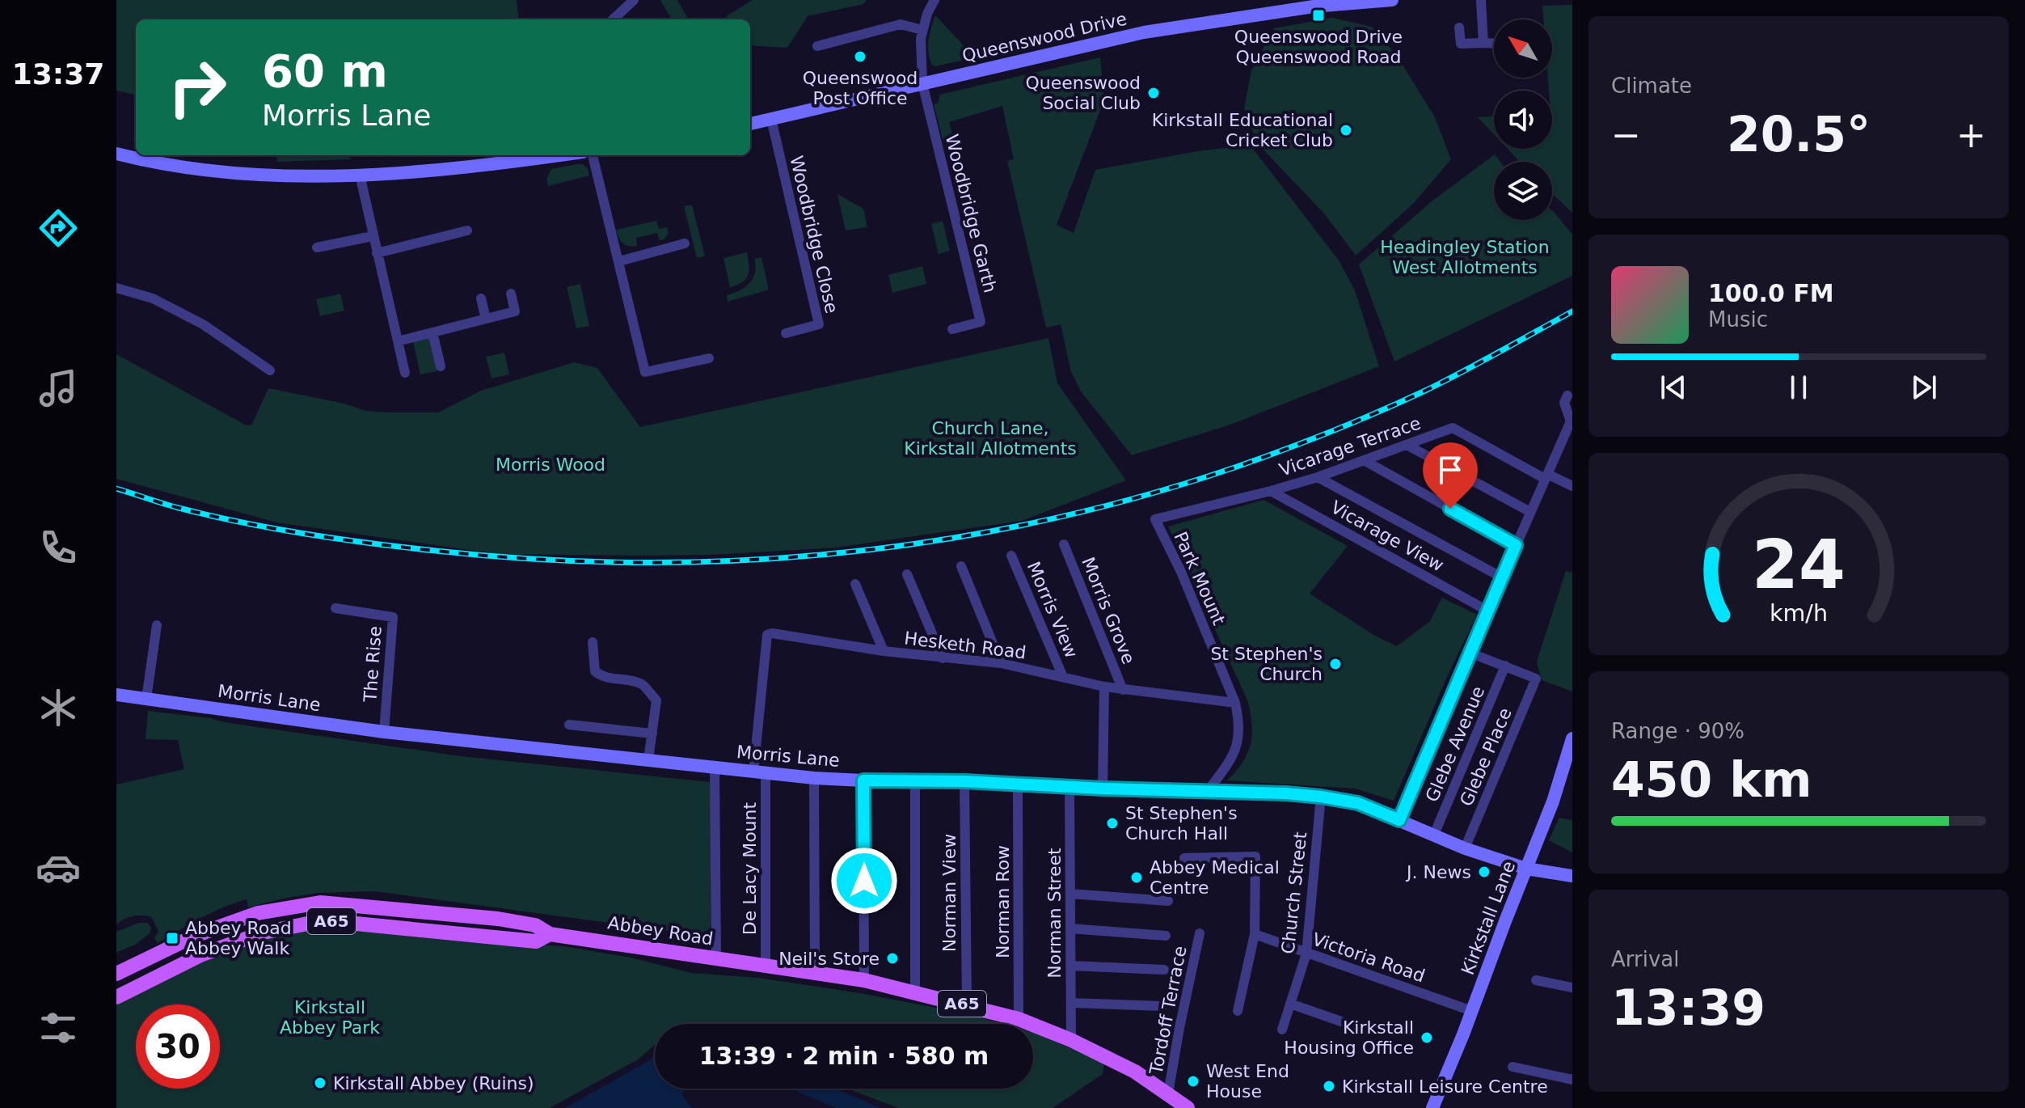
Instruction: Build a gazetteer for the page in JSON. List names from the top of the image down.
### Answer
{
  "streets": {
    "main road": ["A65", "Abbey Road"],
    "street": [
      "Queenswood Drive",
      "Woodbridge Garth",
      "Woodbridge Close",
      "Vicarage Terrace",
      "Vicarage View",
      "Park Mount",
      "Morris View",
      "Morris Grove",
      "Hesketh Road",
      "The Rise",
      "Morris Lane",
      "Glebe Avenue",
      "Glebe Place",
      "De Lacy Mount",
      "Norman View",
      "Church Street",
      "Norman Row",
      "Norman Street",
      "Kirkstall Lane",
      "Victoria Road",
      "Tordoff Terrace"
    ]
  },
  "crossings": [
    ["Queenswood Drive", "Woodbridge Garth"],
    ["Queenswood Drive", "Woodbridge Close"],
    ["Vicarage Terrace", "Vicarage View"],
    ["Vicarage Terrace", "Park Mount"],
    ["Park Mount", "Hesketh Road"],
    ["Park Mount", "Morris Lane"],
    ["Morris View", "Hesketh Road"],
    ["Morris Grove", "Hesketh Road"],
    ["Hesketh Road", "De Lacy Mount"],
    ["The Rise", "Morris Lane"],
    ["Morris Lane", "Glebe Avenue"],
    ["Morris Lane", "Glebe Place"],
    ["Morris Lane", "De Lacy Mount"],
    ["Morris Lane", "Norman View"],
    ["Morris Lane", "Church Street"],
    ["Morris Lane", "Norman Row"],
    ["Morris Lane", "Norman Street"],
    ["Morris Lane", "Kirkstall Lane"],
    ["Glebe Avenue", "Glebe Place"],
    ["De Lacy Mount", "Abbey Road"],
    ["Norman View", "Abbey Road"],
    ["Church Street", "Victoria Road"],
    ["Norman Row", "Abbey Road"],
    ["Norman Street", "Abbey Road"],
    ["Kirkstall Lane", "Victoria Road"],
    ["A65", "Abbey Road"],
    ["Abbey Road", "Tordoff Terrace"]
  ],
  "parks": [
    "Headingley Station West Allotments",
    "Church Lane, Kirkstall Allotments",
    "Morris Wood",
    "Kirkstall Abbey Park"
  ],
  "places": {
    "transit": ["Queenswood Drive Queenswood Road", "Abbey Road Abbey Walk"],
    "other": [
      "Queenswood Post Office",
      "Queenswood Social Club",
      "Kirkstall Educational Cricket Club",
      "St Stephen's Church",
      "St Stephen's Church Hall",
      "J. News",
      "Abbey Medical Centre",
      "Neil's Store",
      "Kirkstall Housing Office",
      "West End House",
      "Kirkstall Abbey (Ruins)",
      "Kirkstall Leisure Centre"
    ]
  },
  "north": "top left",
  "page": {
    "tabs": "13:37",
    "tile": [
      "Climate",
      ["Range · 90%", "450 km"],
      ["Arrival", "13:39"]
    ],
    "turn": ["60 m", "Morris Lane"],
    "heat": ["−", "20.5°", "+"],
    "song": ["100.0 FM", "Music"],
    "limit": "30",
    "trip": "13:39 · 2 min · 580 m",
    "gauge": ["24", "km/h"]
  }
}
